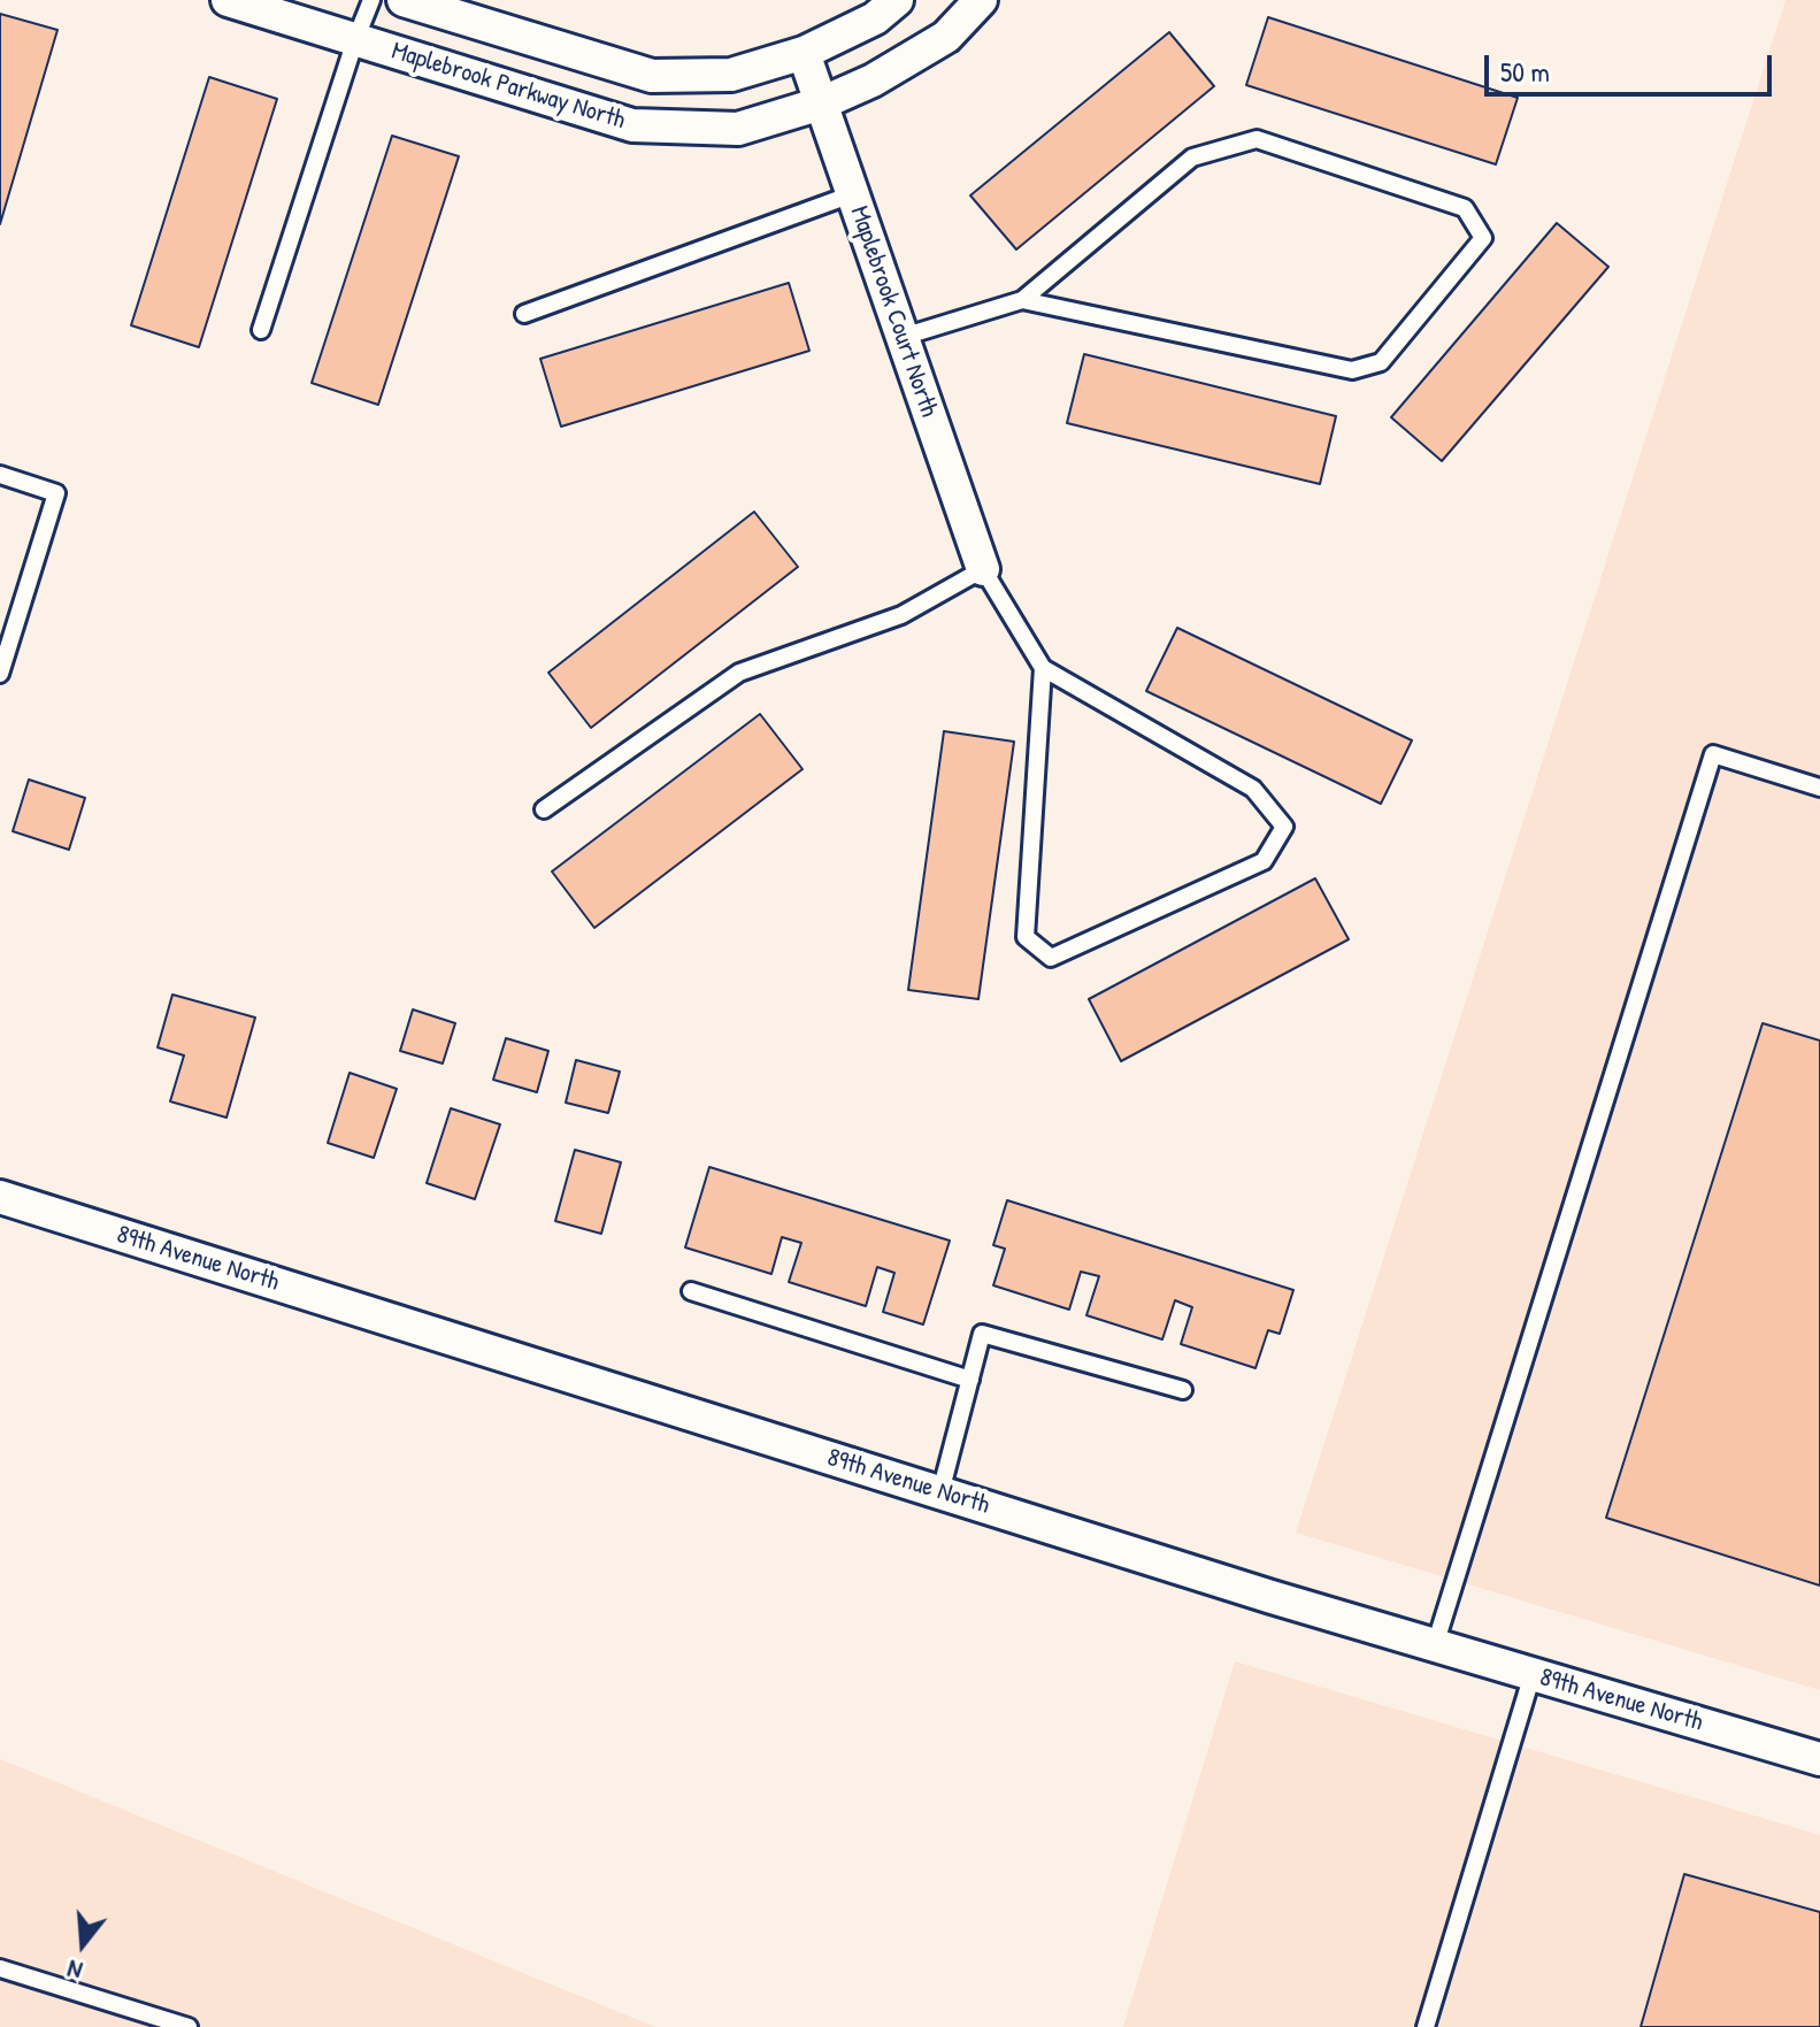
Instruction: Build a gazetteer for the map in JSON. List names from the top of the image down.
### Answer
{
  "streets": {
    "street": ["Maplebrook Parkway North", "Maplebrook Court North", "89th Avenue North"]
  },
  "crossings": [
    ["Maplebrook Parkway North", "Maplebrook Court North"]
  ],
  "scale_bar": "50 m",
  "north": "bottom"
}
